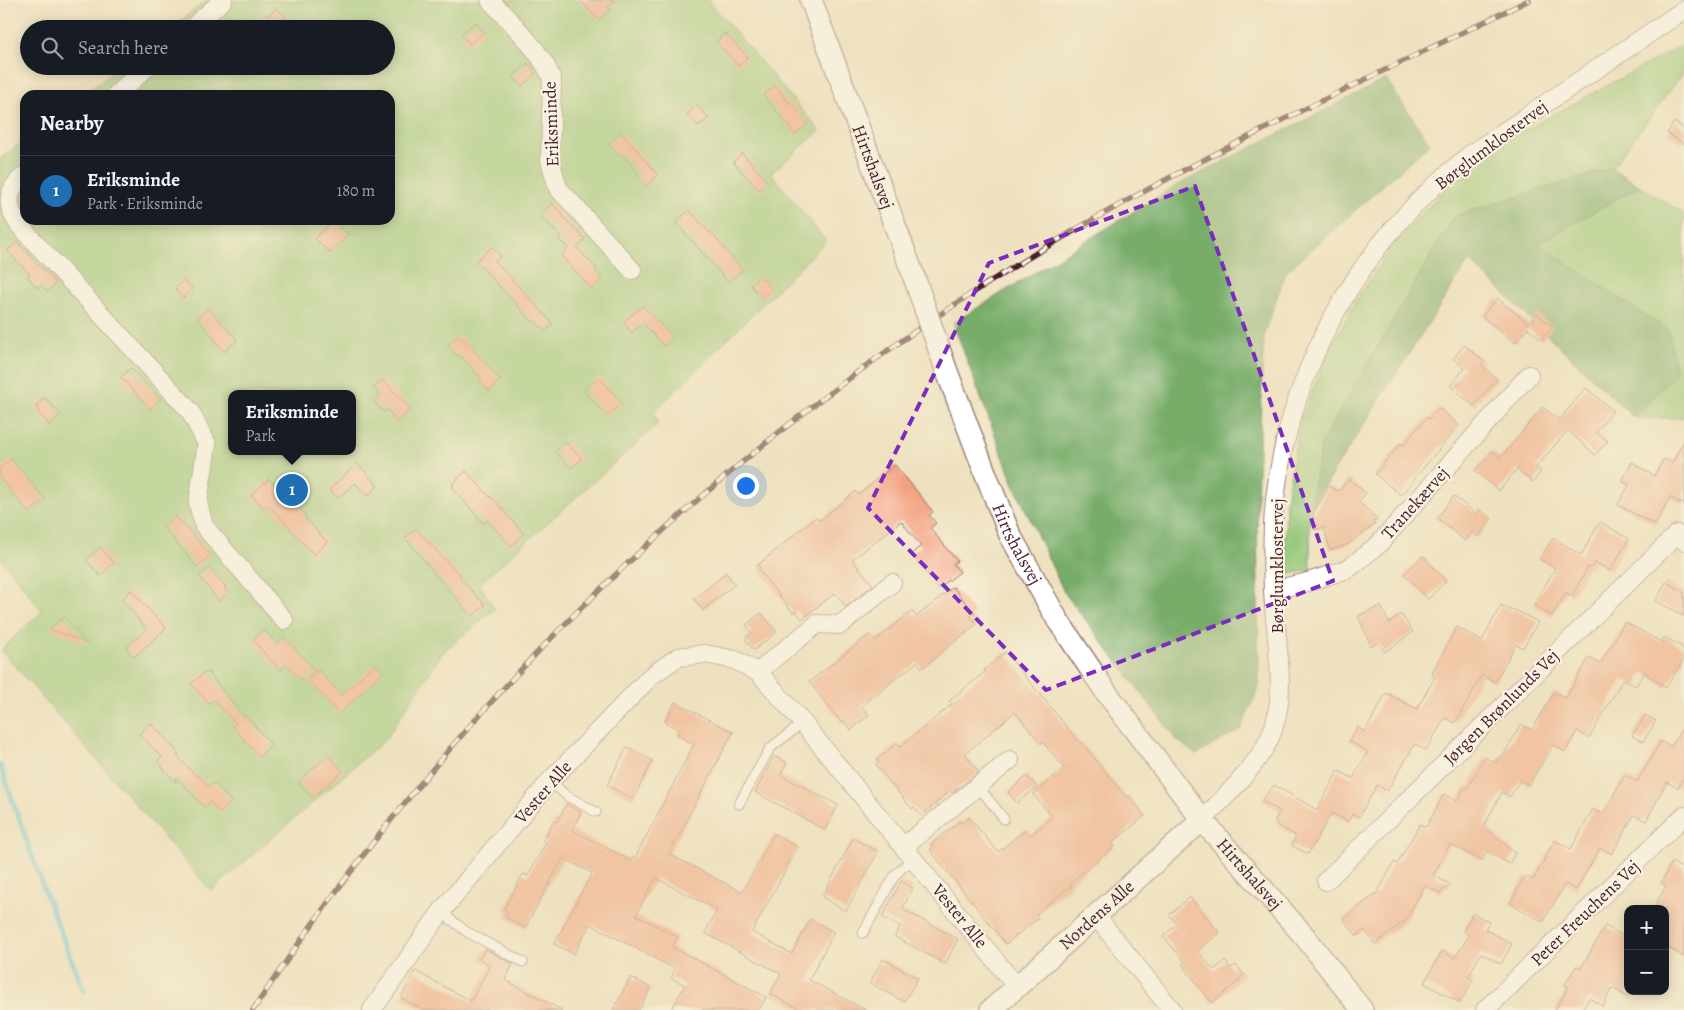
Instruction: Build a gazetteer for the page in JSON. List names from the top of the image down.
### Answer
{
  "streets": {
    "street": [
      "Eriksminde",
      "Børglumklostervej",
      "Hirtshalsvej",
      "Tranekærvej",
      "Jørgen Brønlunds Vej",
      "Vester Alle",
      "Peter Freuchens Vej",
      "Nordens Alle"
    ]
  },
  "crossings": [
    ["Børglumklostervej", "Hirtshalsvej"],
    ["Børglumklostervej", "Tranekærvej"],
    ["Børglumklostervej", "Nordens Alle"],
    ["Hirtshalsvej", "Nordens Alle"],
    ["Vester Alle", "Nordens Alle"]
  ],
  "page": {
    "search": "Search here",
    "heading": "Nearby",
    "list": [
      {
        "mark": "1",
        "name": "Eriksminde",
        "note": "Park · Eriksminde",
        "value": "180 m"
      }
    ],
    "popup": ["Eriksminde", "Park"],
    "pins": "1",
    "map_buttons": ["+", "−"]
  }
}
